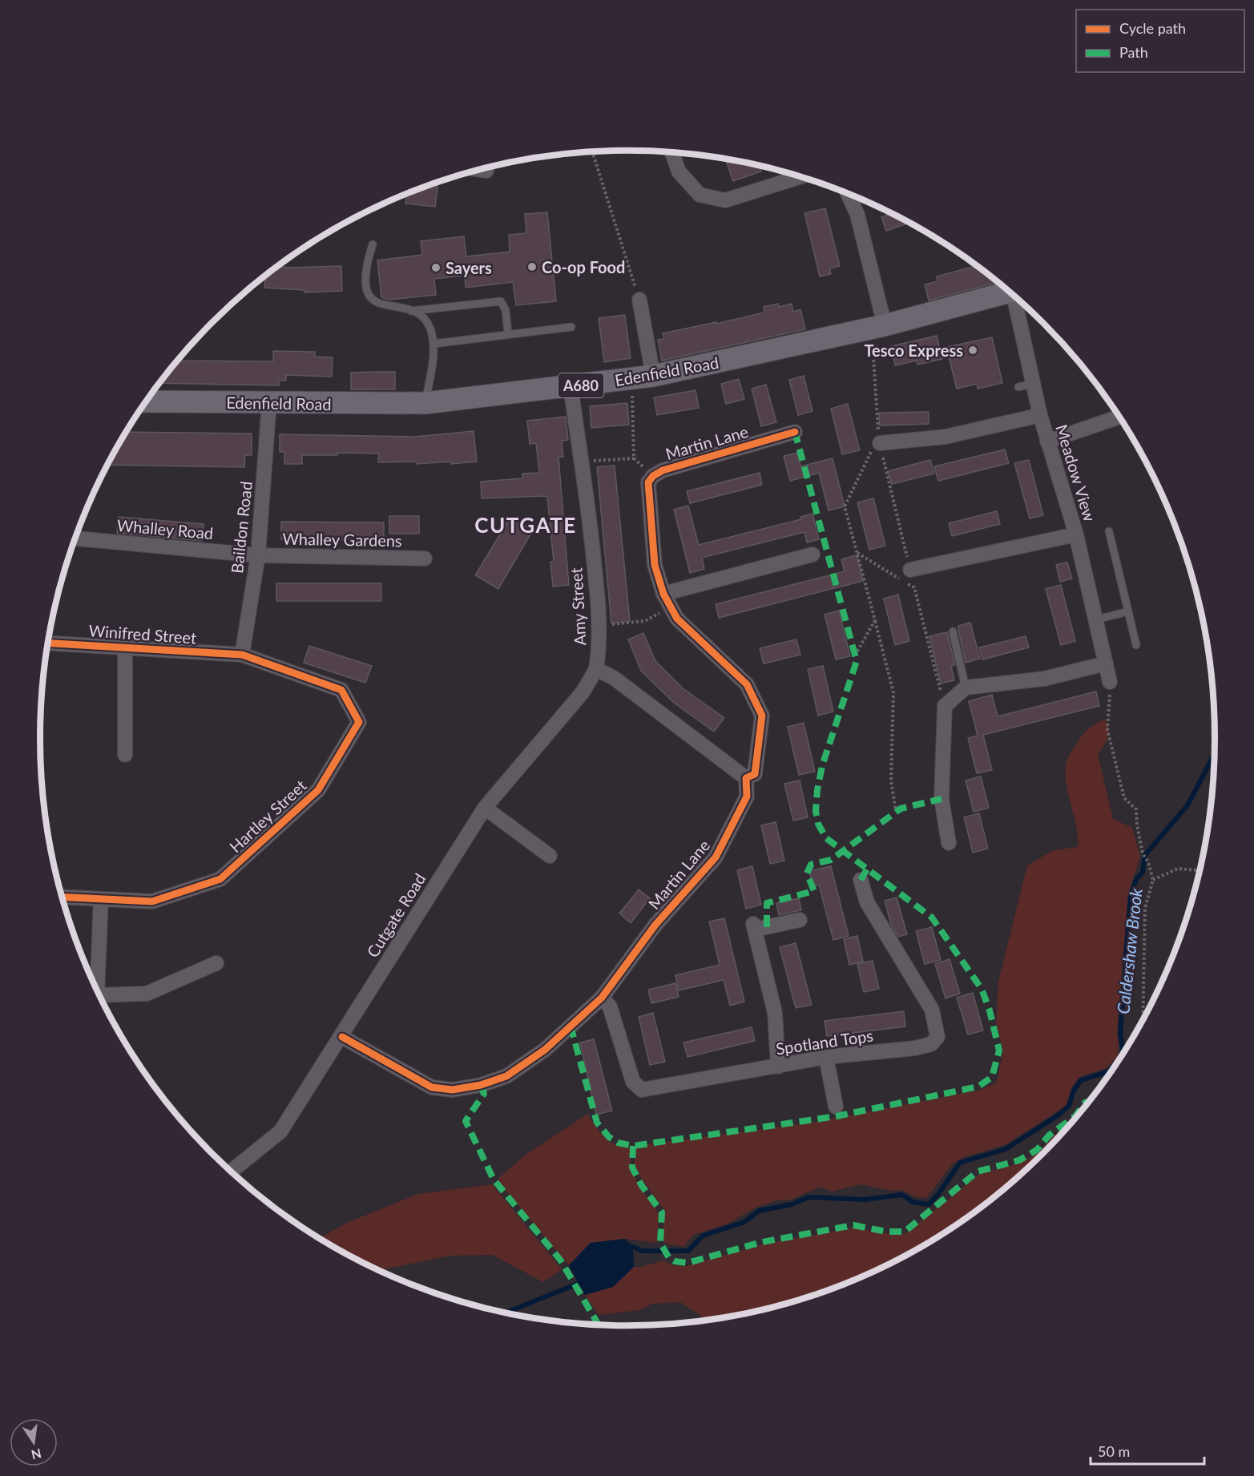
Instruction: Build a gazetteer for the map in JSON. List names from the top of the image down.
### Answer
{
  "streets": {
    "main road": ["Edenfield Road", "A680"],
    "street": [
      "Martin Lane",
      "Meadow View",
      "Baildon Road",
      "Whalley Road",
      "Whalley Gardens",
      "Amy Street",
      "Winifred Street",
      "Hartley Street",
      "Cutgate Road",
      "Spotland Tops"
    ]
  },
  "crossings": [
    ["Edenfield Road", "Baildon Road"],
    ["Edenfield Road", "Amy Street"],
    ["Martin Lane", "Cutgate Road"],
    ["Martin Lane", "Spotland Tops"],
    ["Baildon Road", "Whalley Road"],
    ["Baildon Road", "Whalley Gardens"],
    ["Baildon Road", "Winifred Street"],
    ["Baildon Road", "Hartley Street"],
    ["Whalley Road", "Whalley Gardens"],
    ["Amy Street", "Cutgate Road"],
    ["Winifred Street", "Hartley Street"]
  ],
  "districts": ["CUTGATE"],
  "water": ["Caldershaw Brook"],
  "places": ["Co-op Food", "Sayers", "Tesco Express"],
  "legend": ["Cycle path", "Path"],
  "scale_bar": "50 m",
  "north": "bottom"
}
